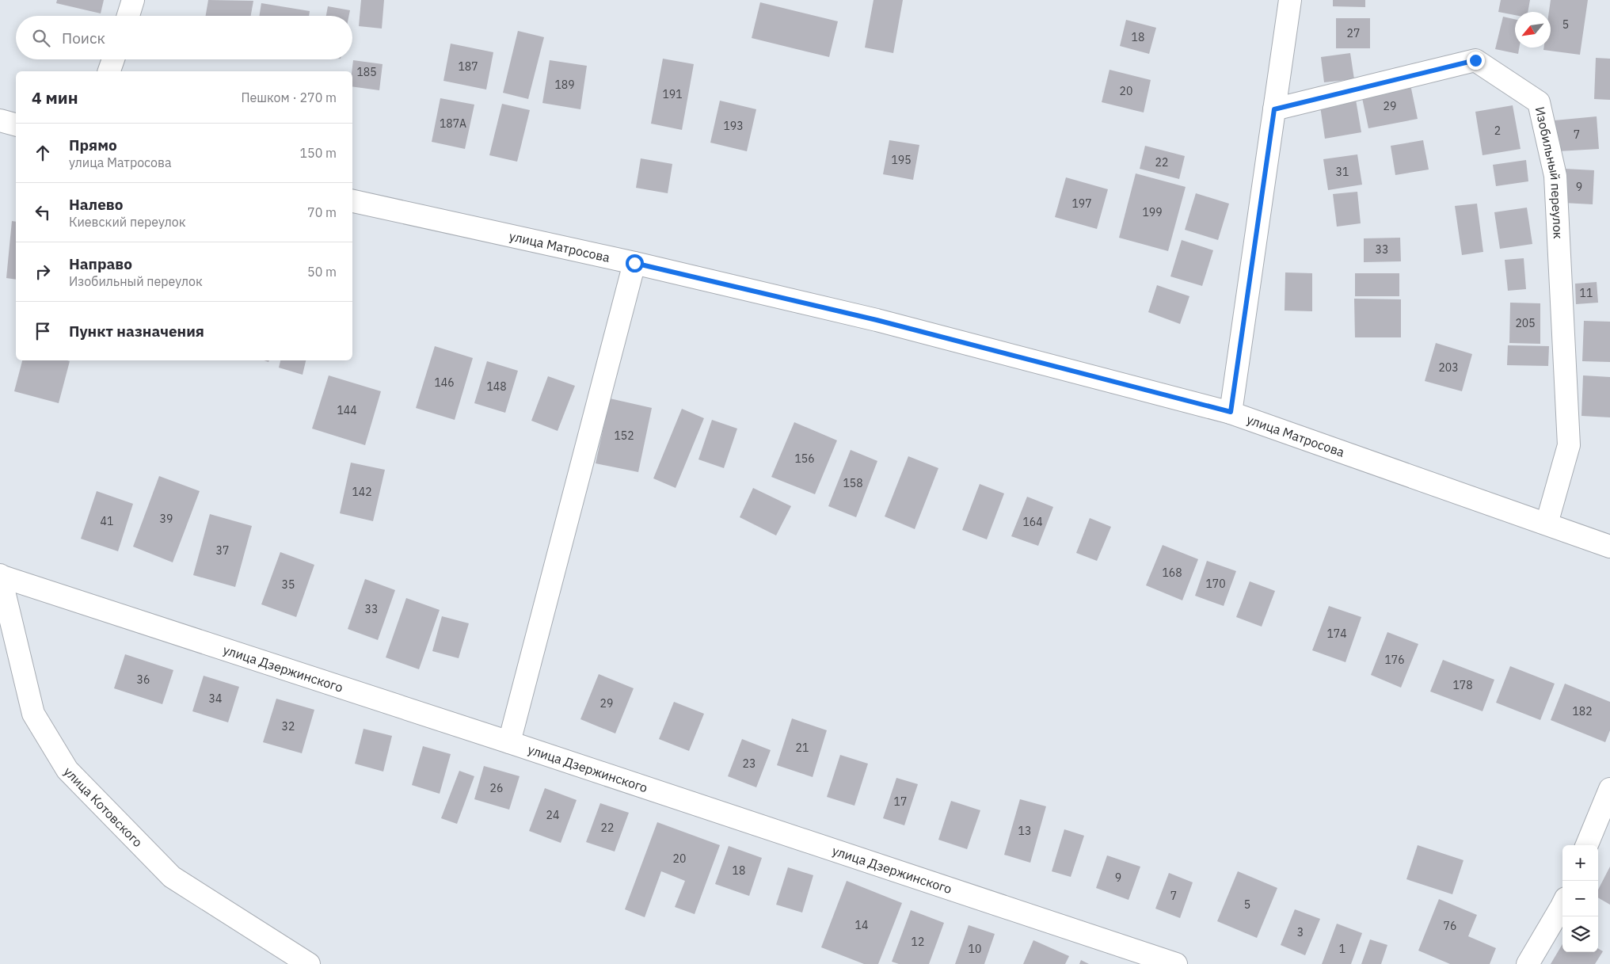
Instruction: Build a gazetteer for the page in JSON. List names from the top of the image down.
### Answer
{
  "streets": {
    "street": [
      "Изобильный переулок",
      "улица Матросова",
      "улица Дзержинского",
      "улица Котовского"
    ]
  },
  "crossings": [
    ["Изобильный переулок", "улица Матросова"],
    ["улица Дзержинского", "улица Котовского"]
  ],
  "house_numbers": [
    "5",
    "27",
    "18",
    "187",
    "185",
    "189",
    "20",
    "191",
    "29",
    "187А",
    "193",
    "2",
    "7",
    "195",
    "22",
    "31",
    "9",
    "197",
    "199",
    "33",
    "11",
    "205",
    "203",
    "146",
    "148",
    "144",
    "152",
    "156",
    "158",
    "142",
    "39",
    "41",
    "164",
    "37",
    "168",
    "170",
    "35",
    "33",
    "174",
    "176",
    "36",
    "178",
    "34",
    "29",
    "182",
    "32",
    "21",
    "23",
    "26",
    "17",
    "24",
    "22",
    "13",
    "20",
    "18",
    "9",
    "7",
    "5",
    "14",
    "76",
    "3",
    "12",
    "10",
    "1"
  ],
  "north": "bottom left",
  "page": {
    "search": "Поиск",
    "heading": ["4 мин", "Пешком · 270 m"],
    "list": [
      ["Прямо", "улица Матросова", "150 m"],
      ["Налево", "Киевский переулок", "70 m"],
      ["Направо", "Изобильный переулок", "50 m"],
      "Пункт назначения"
    ],
    "map_buttons": ["+", "−"]
  }
}
